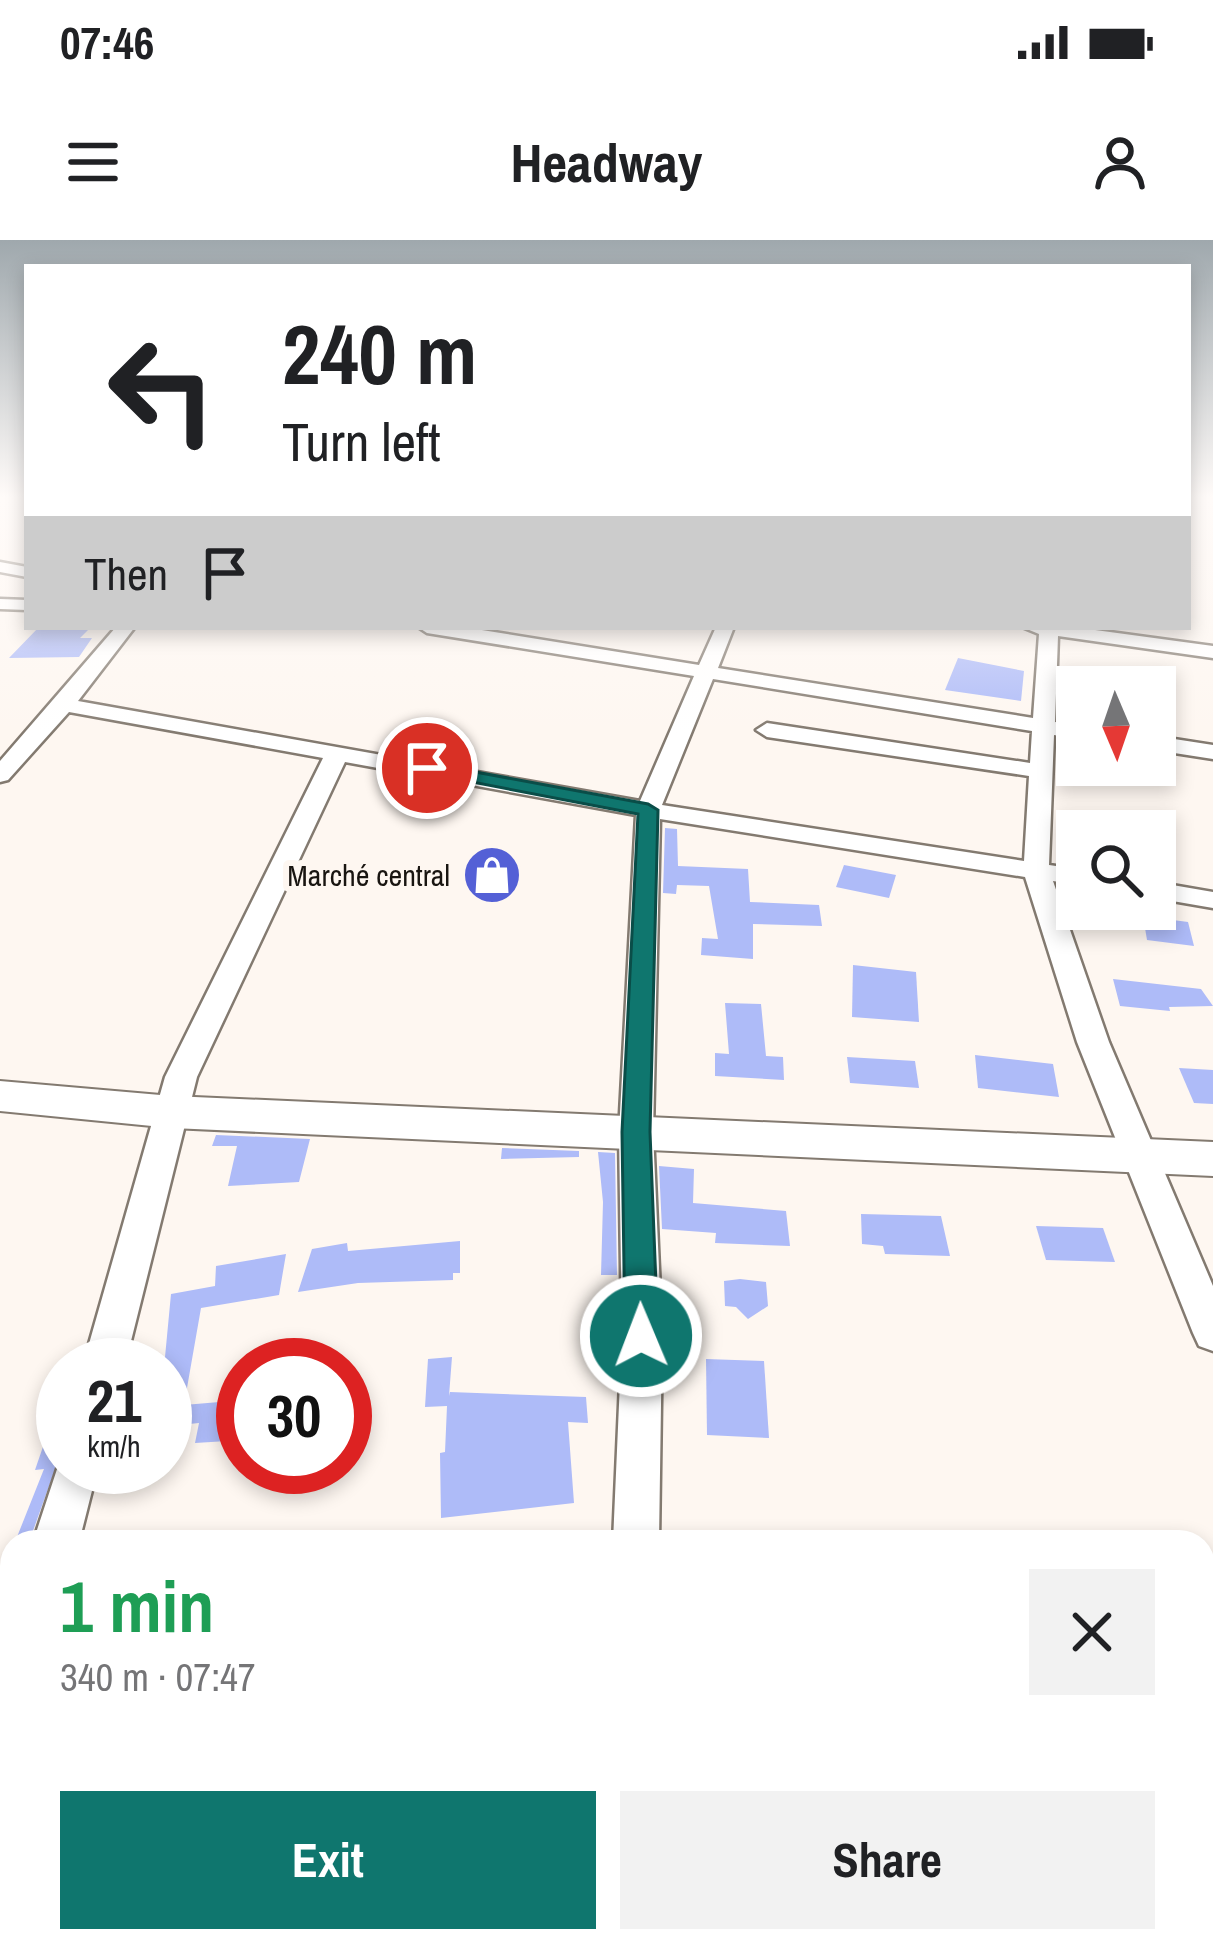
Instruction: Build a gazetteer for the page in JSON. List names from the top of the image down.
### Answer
{
  "places": {
    "shop": ["Marché central"]
  },
  "north": "bottom",
  "page": {
    "status": "07:46",
    "header": "Headway",
    "turn": ["240 m", "Turn left"],
    "then": "Then",
    "speed": "21 km/h",
    "limit": "30",
    "heading": ["1 min", "340 m · 07:47"],
    "buttons": ["Exit", "Share"]
  }
}
